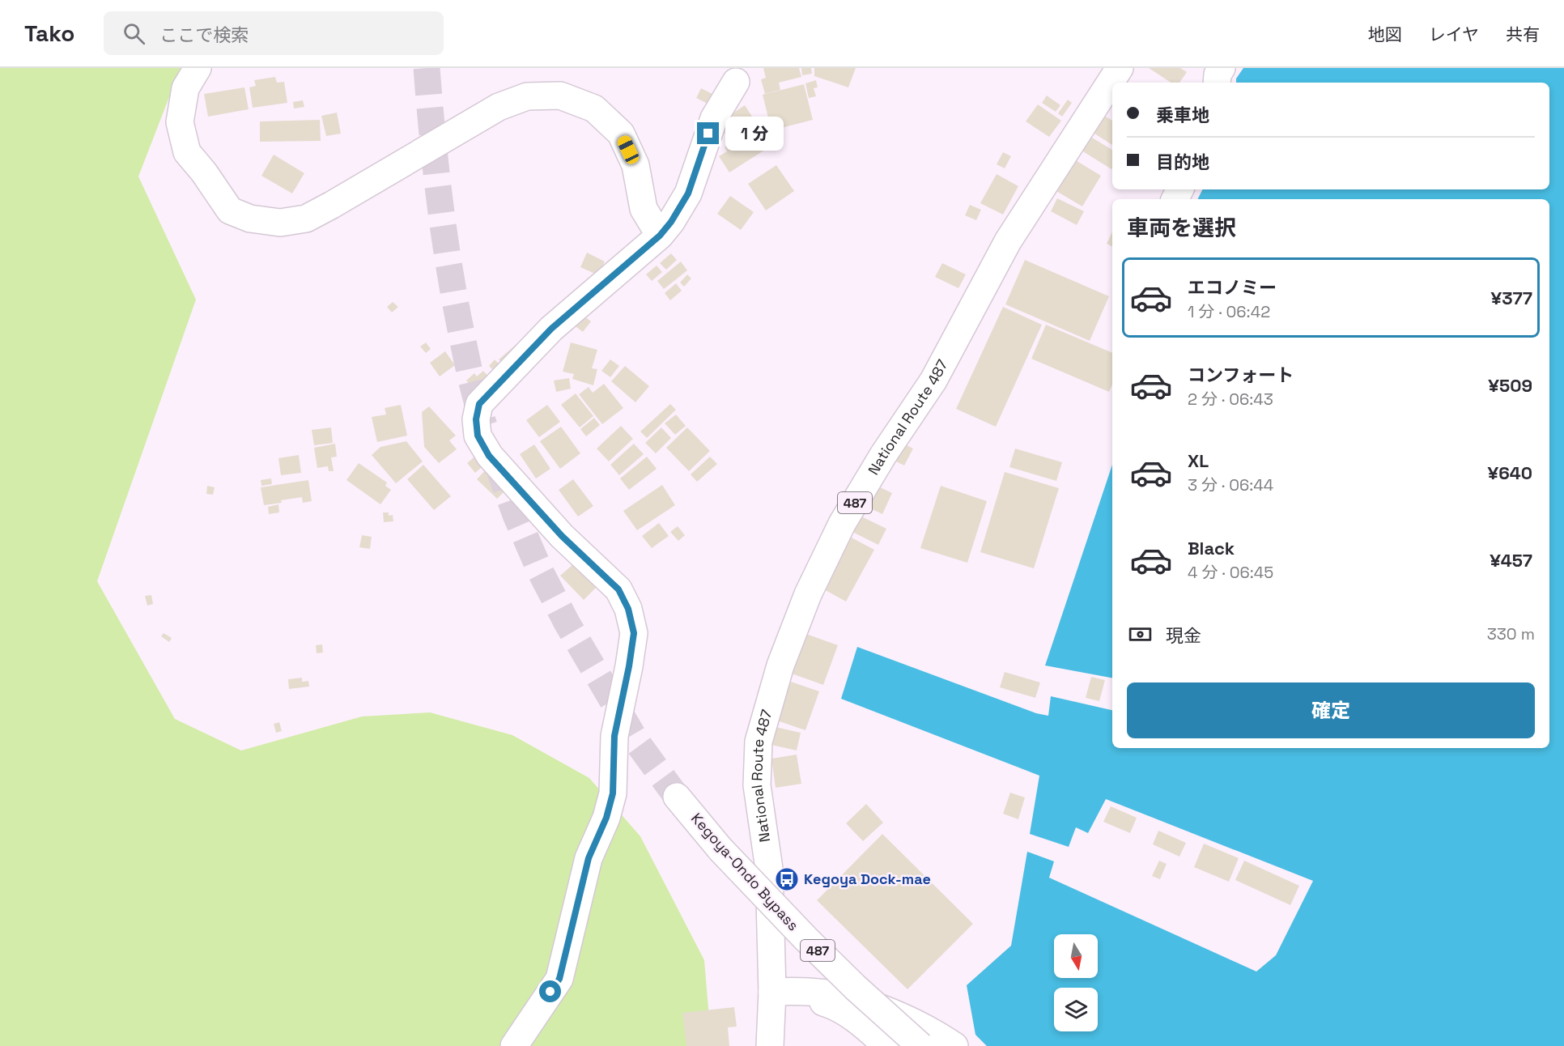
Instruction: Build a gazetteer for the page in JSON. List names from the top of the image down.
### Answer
{
  "streets": {
    "main road": ["National Route 487", "487", "Kegoya-Ondo Bypass"]
  },
  "places": {
    "bus stop": ["Kegoya Dock-mae"]
  },
  "north": "bottom",
  "page": {
    "header": "Tako",
    "search": "ここで検索",
    "nav": ["地図", "レイヤ", "共有"],
    "banner": ["乗車地", "目的地"],
    "bubble": "1 分",
    "heading": "車両を選択",
    "list": [
      {
        "name": "エコノミー",
        "note": "1 分 · 06:42",
        "value": "¥377"
      },
      {
        "name": "コンフォート",
        "note": "2 分 · 06:43",
        "value": "¥509"
      },
      {
        "name": "XL",
        "note": "3 分 · 06:44",
        "value": "¥640"
      },
      {
        "name": "Black",
        "note": "4 分 · 06:45",
        "value": "¥457"
      }
    ],
    "pay": ["現金", "330 m"],
    "buttons": "確定"
  }
}
